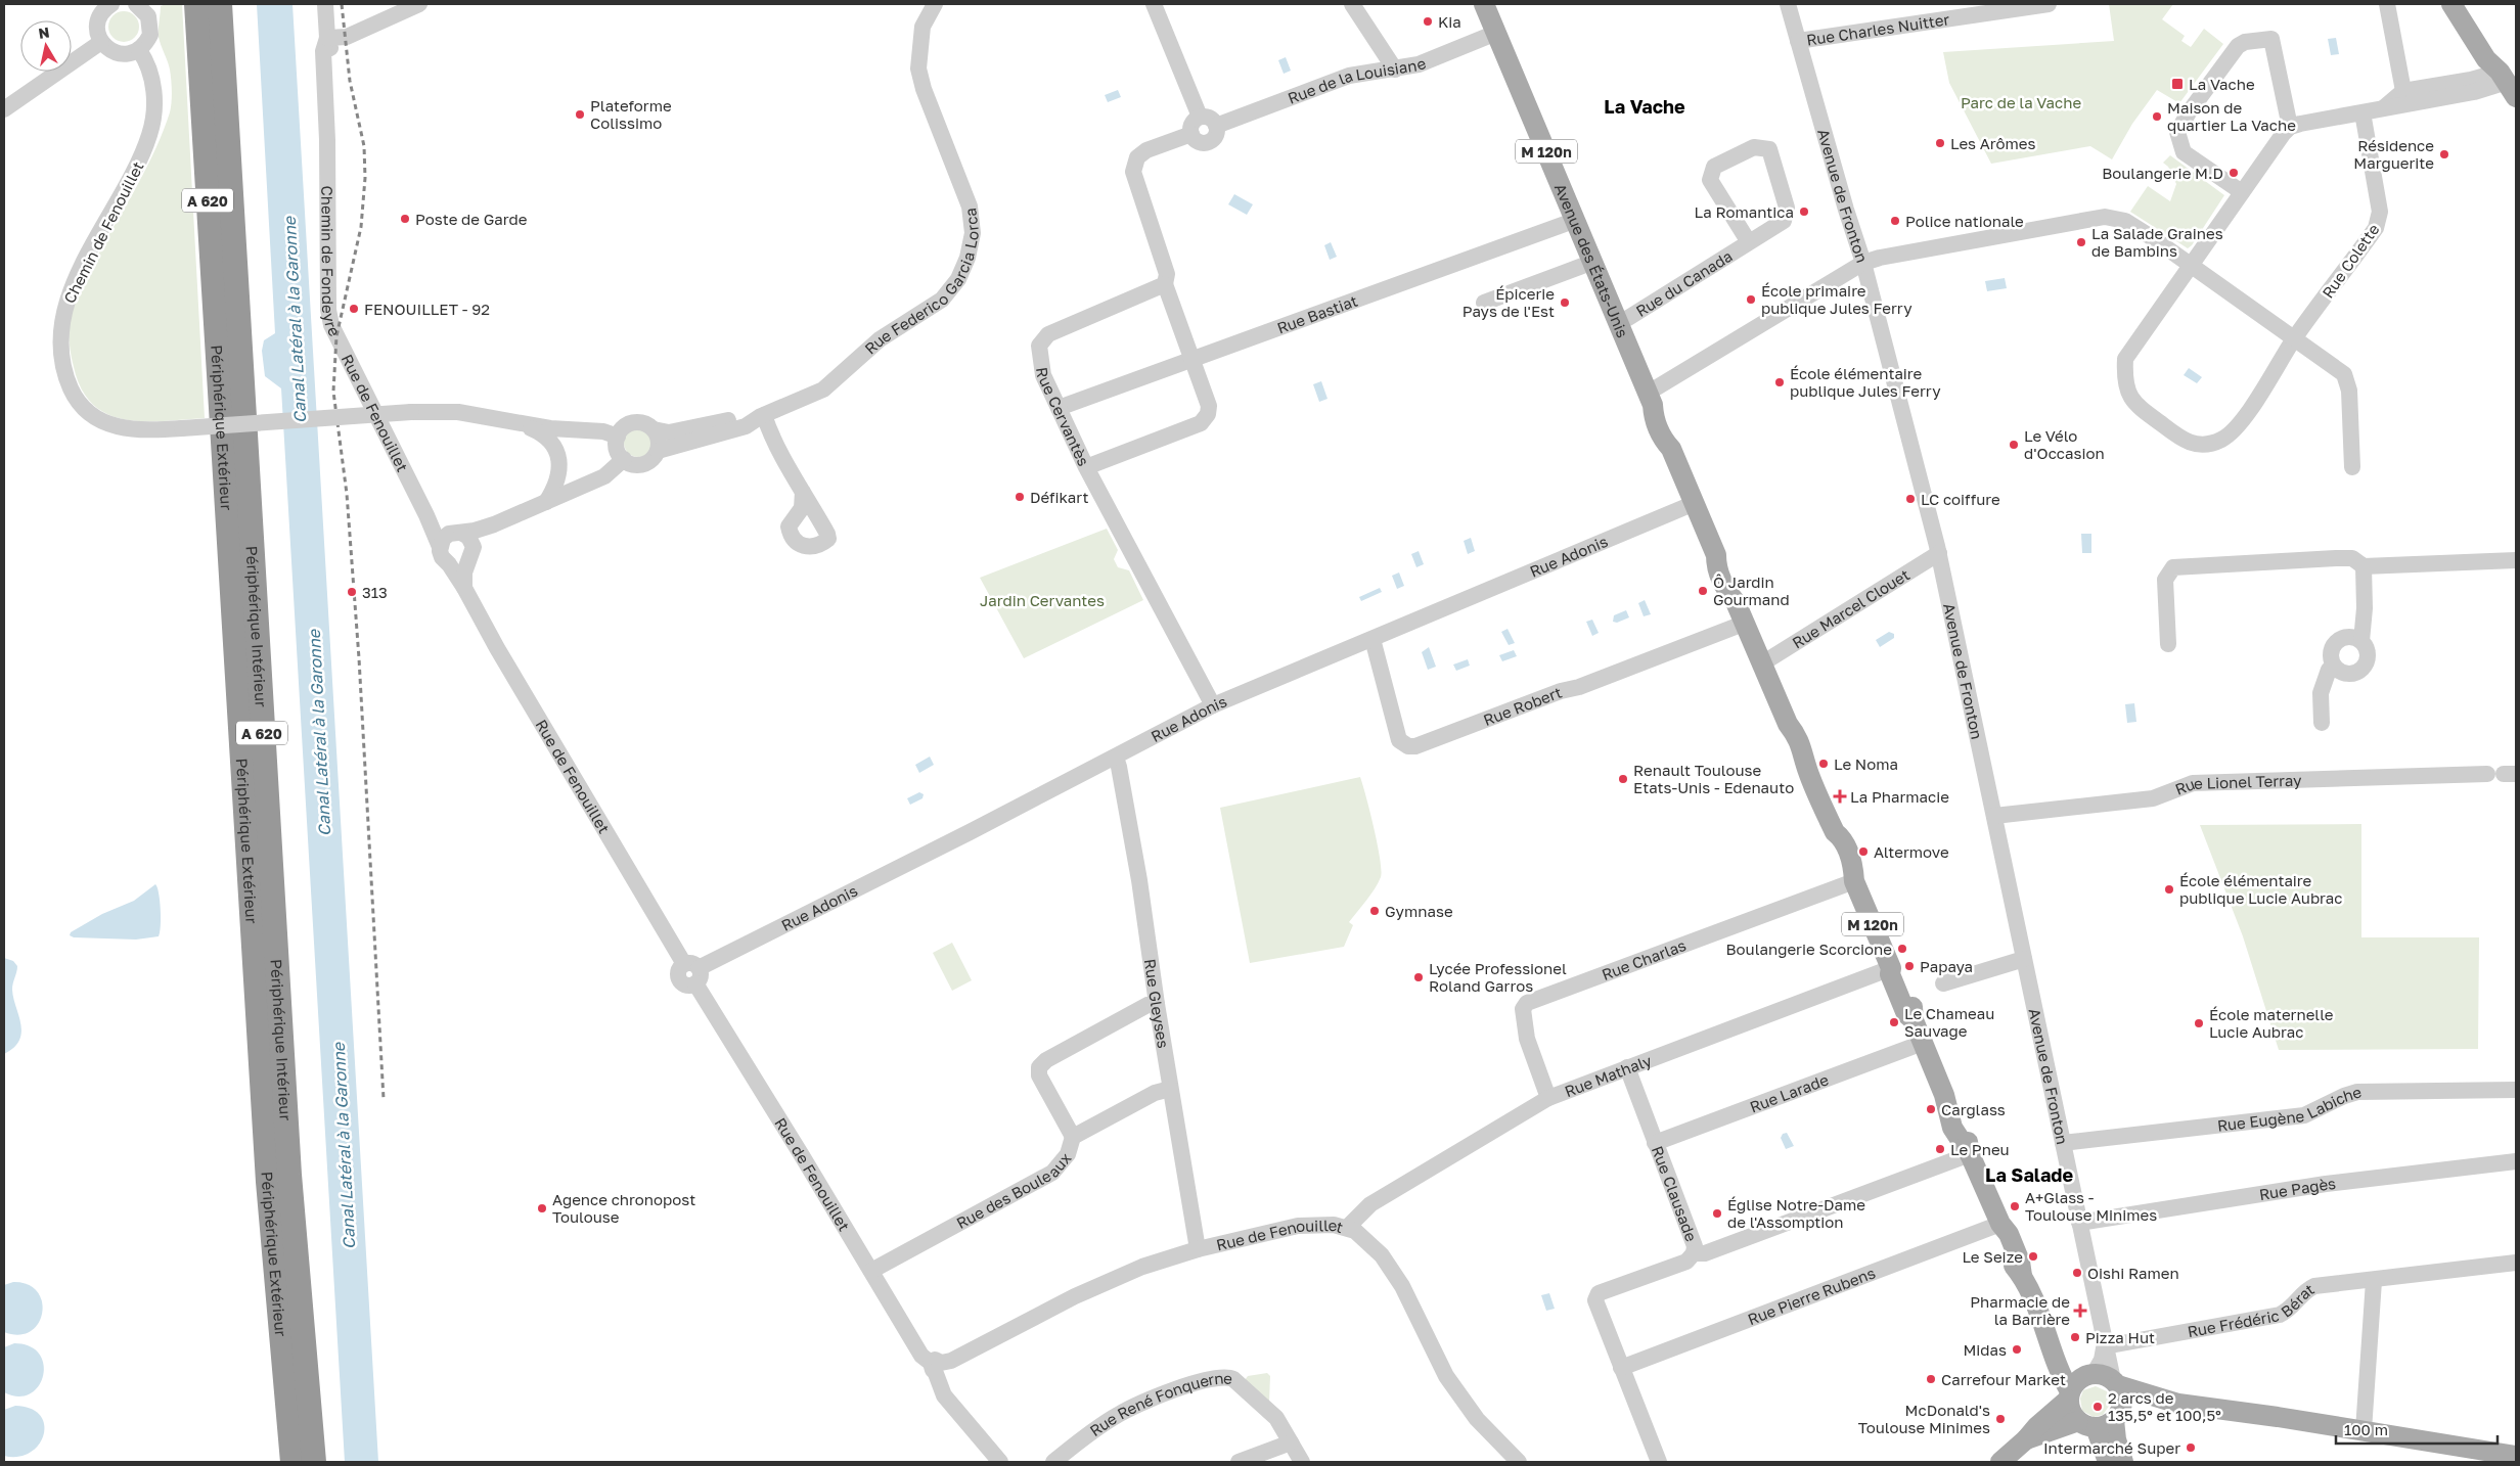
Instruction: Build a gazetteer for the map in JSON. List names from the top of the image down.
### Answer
{
  "streets": {
    "highway": ["A 620", "Périphérique Extérieur", "Périphérique Intérieur"],
    "main road": ["M 120n", "Avenue des États-Unis"],
    "street": [
      "Rue Charles Nuitter",
      "Rue de la Louisiane",
      "Avenue de Fronton",
      "Chemin de Fenouillet",
      "Chemin de Fondeyre",
      "Rue Colette",
      "Rue Federico Garcia Lorca",
      "Rue du Canada",
      "Rue Bastiat",
      "Rue de Fenouillet",
      "Rue Cervantès",
      "Rue Adonis",
      "Rue Marcel Clouet",
      "Rue Robert",
      "Rue Lionel Terray",
      "Rue Charlas",
      "Rue Gleyses",
      "Rue Mathaly",
      "Rue Larade",
      "Rue Eugène Labiche",
      "Rue des Bouleaux",
      "Rue Pagès",
      "Rue Clausade",
      "Rue Pierre Rubens",
      "Rue Frédéric Bérat",
      "Rue René Fonquerne"
    ]
  },
  "crossings": [
    ["Rue Charles Nuitter", "Avenue de Fronton"],
    ["Rue de la Louisiane", "Avenue des États-Unis"],
    ["Avenue de Fronton", "Avenue des États-Unis"],
    ["Avenue de Fronton", "Rue Marcel Clouet"],
    ["Avenue de Fronton", "Rue Lionel Terray"],
    ["Avenue de Fronton", "Rue Eugène Labiche"],
    ["Avenue de Fronton", "Rue Pagès"],
    ["Avenue de Fronton", "Rue Frédéric Bérat"],
    ["Chemin de Fenouillet", "Rue Federico Garcia Lorca"],
    ["Chemin de Fondeyre", "Rue de Fenouillet"],
    ["Avenue des États-Unis", "Rue du Canada"],
    ["Avenue des États-Unis", "Rue Bastiat"],
    ["Avenue des États-Unis", "Rue Adonis"],
    ["Avenue des États-Unis", "Rue Marcel Clouet"],
    ["Avenue des États-Unis", "Rue Robert"],
    ["Avenue des États-Unis", "Rue Charlas"],
    ["Avenue des États-Unis", "Rue Mathaly"],
    ["Avenue des États-Unis", "Rue Larade"],
    ["Avenue des États-Unis", "Rue Pierre Rubens"],
    ["Rue Bastiat", "Rue Cervantès"],
    ["Rue de Fenouillet", "Rue Adonis"],
    ["Rue de Fenouillet", "Rue Gleyses"],
    ["Rue de Fenouillet", "Rue Mathaly"],
    ["Rue de Fenouillet", "Rue des Bouleaux"],
    ["Rue Cervantès", "Rue Adonis"],
    ["Rue Adonis", "Rue Robert"],
    ["Rue Adonis", "Rue Gleyses"],
    ["Rue Charlas", "Rue Mathaly"],
    ["Rue Gleyses", "Rue des Bouleaux"],
    ["Rue Mathaly", "Rue Clausade"],
    ["Rue Larade", "Rue Clausade"],
    ["Rue Clausade", "Rue Pierre Rubens"]
  ],
  "districts": ["La Vache", "La Salade"],
  "water": ["Canal Latéral à la Garonne"],
  "parks": ["Parc de la Vache", "Jardin Cervantes"],
  "places": {
    "other": [
      "Kia",
      "Plateforme Colissimo",
      "Maison de quartier La Vache",
      "Les Arômes",
      "Résidence Marguerite",
      "Boulangerie M.D",
      "La Romantica",
      "Poste de Garde",
      "Police nationale",
      "La Salade Graines de Bambins",
      "École primaire publique Jules Ferry",
      "Épicerie Pays de l'Est",
      "FENOUILLET - 92",
      "École élémentaire publique Jules Ferry",
      "Le Vélo d'Occasion",
      "Défikart",
      "LC coiffure",
      "Ô Jardin Gourmand",
      "313",
      "Le Noma",
      "Renault Toulouse Etats-Unis - Edenauto",
      "Altermove",
      "École élémentaire publique Lucie Aubrac",
      "Gymnase",
      "Boulangerie Scorcione",
      "Papaya",
      "Lycée Professionel Roland Garros",
      "Le Chameau Sauvage",
      "École maternelle Lucie Aubrac",
      "Carglass",
      "Le Pneu",
      "A+Glass - Toulouse Minimes",
      "Agence chronopost Toulouse",
      "Église Notre-Dame de l'Assomption",
      "Le Seize",
      "Oishi Ramen",
      "Pizza Hut",
      "Midas",
      "Carrefour Market",
      "2 arcs de 135,5° et 100,5°",
      "McDonald's Toulouse Minimes",
      "Intermarché Super"
    ],
    "transit": ["La Vache"],
    "health": ["La Pharmacie", "Pharmacie de la Barrière"]
  },
  "scale_bar": "100 m",
  "north": "top"
}
